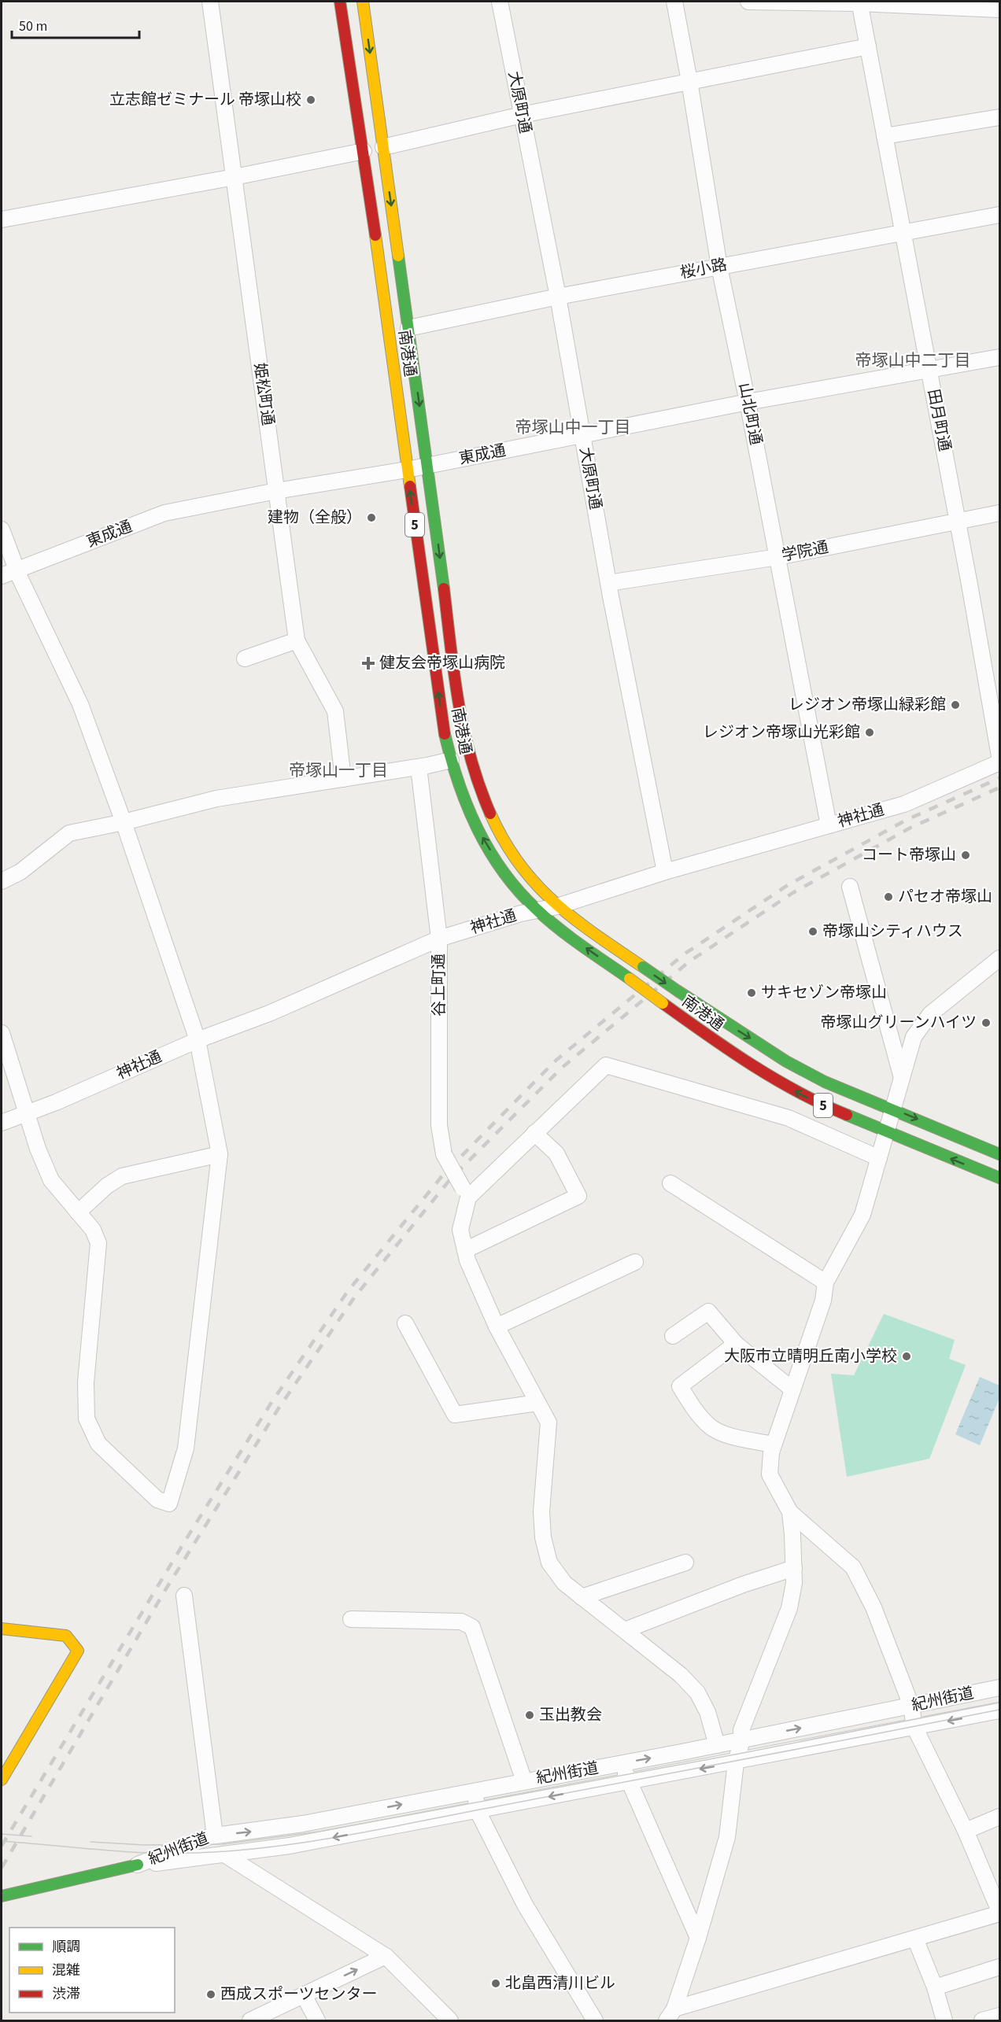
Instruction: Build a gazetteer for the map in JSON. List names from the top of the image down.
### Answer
{
  "streets": {
    "main road": ["南港通", "5", "紀州街道"],
    "street": [
      "大原町通",
      "桜小路",
      "姫松町通",
      "山北町通",
      "田月町通",
      "東成通",
      "学院通",
      "神社通",
      "谷上町通"
    ]
  },
  "crossings": [
    ["大原町通", "桜小路"],
    ["大原町通", "東成通"],
    ["大原町通", "学院通"],
    ["大原町通", "神社通"],
    ["桜小路", "南港通"],
    ["桜小路", "山北町通"],
    ["桜小路", "田月町通"],
    ["南港通", "東成通"],
    ["南港通", "神社通"],
    ["姫松町通", "東成通"],
    ["山北町通", "東成通"],
    ["山北町通", "学院通"],
    ["山北町通", "神社通"],
    ["田月町通", "東成通"],
    ["田月町通", "学院通"],
    ["神社通", "谷上町通"]
  ],
  "districts": ["帝塚山中二丁目", "帝塚山中一丁目", "帝塚山一丁目"],
  "places": {
    "other": [
      "立志館ゼミナール 帝塚山校",
      "建物（全般）",
      "レジオン帝塚山緑彩館",
      "レジオン帝塚山光彩館",
      "コート帝塚山",
      "パセオ帝塚山",
      "帝塚山シティハウス",
      "サキセゾン帝塚山",
      "帝塚山グリーンハイツ",
      "大阪市立晴明丘南小学校",
      "玉出教会",
      "北畠西清川ビル",
      "西成スポーツセンター"
    ],
    "health": ["健友会帝塚山病院"]
  },
  "legend": ["順調", "混雑", "渋滞"],
  "scale_bar": "50 m"
}
